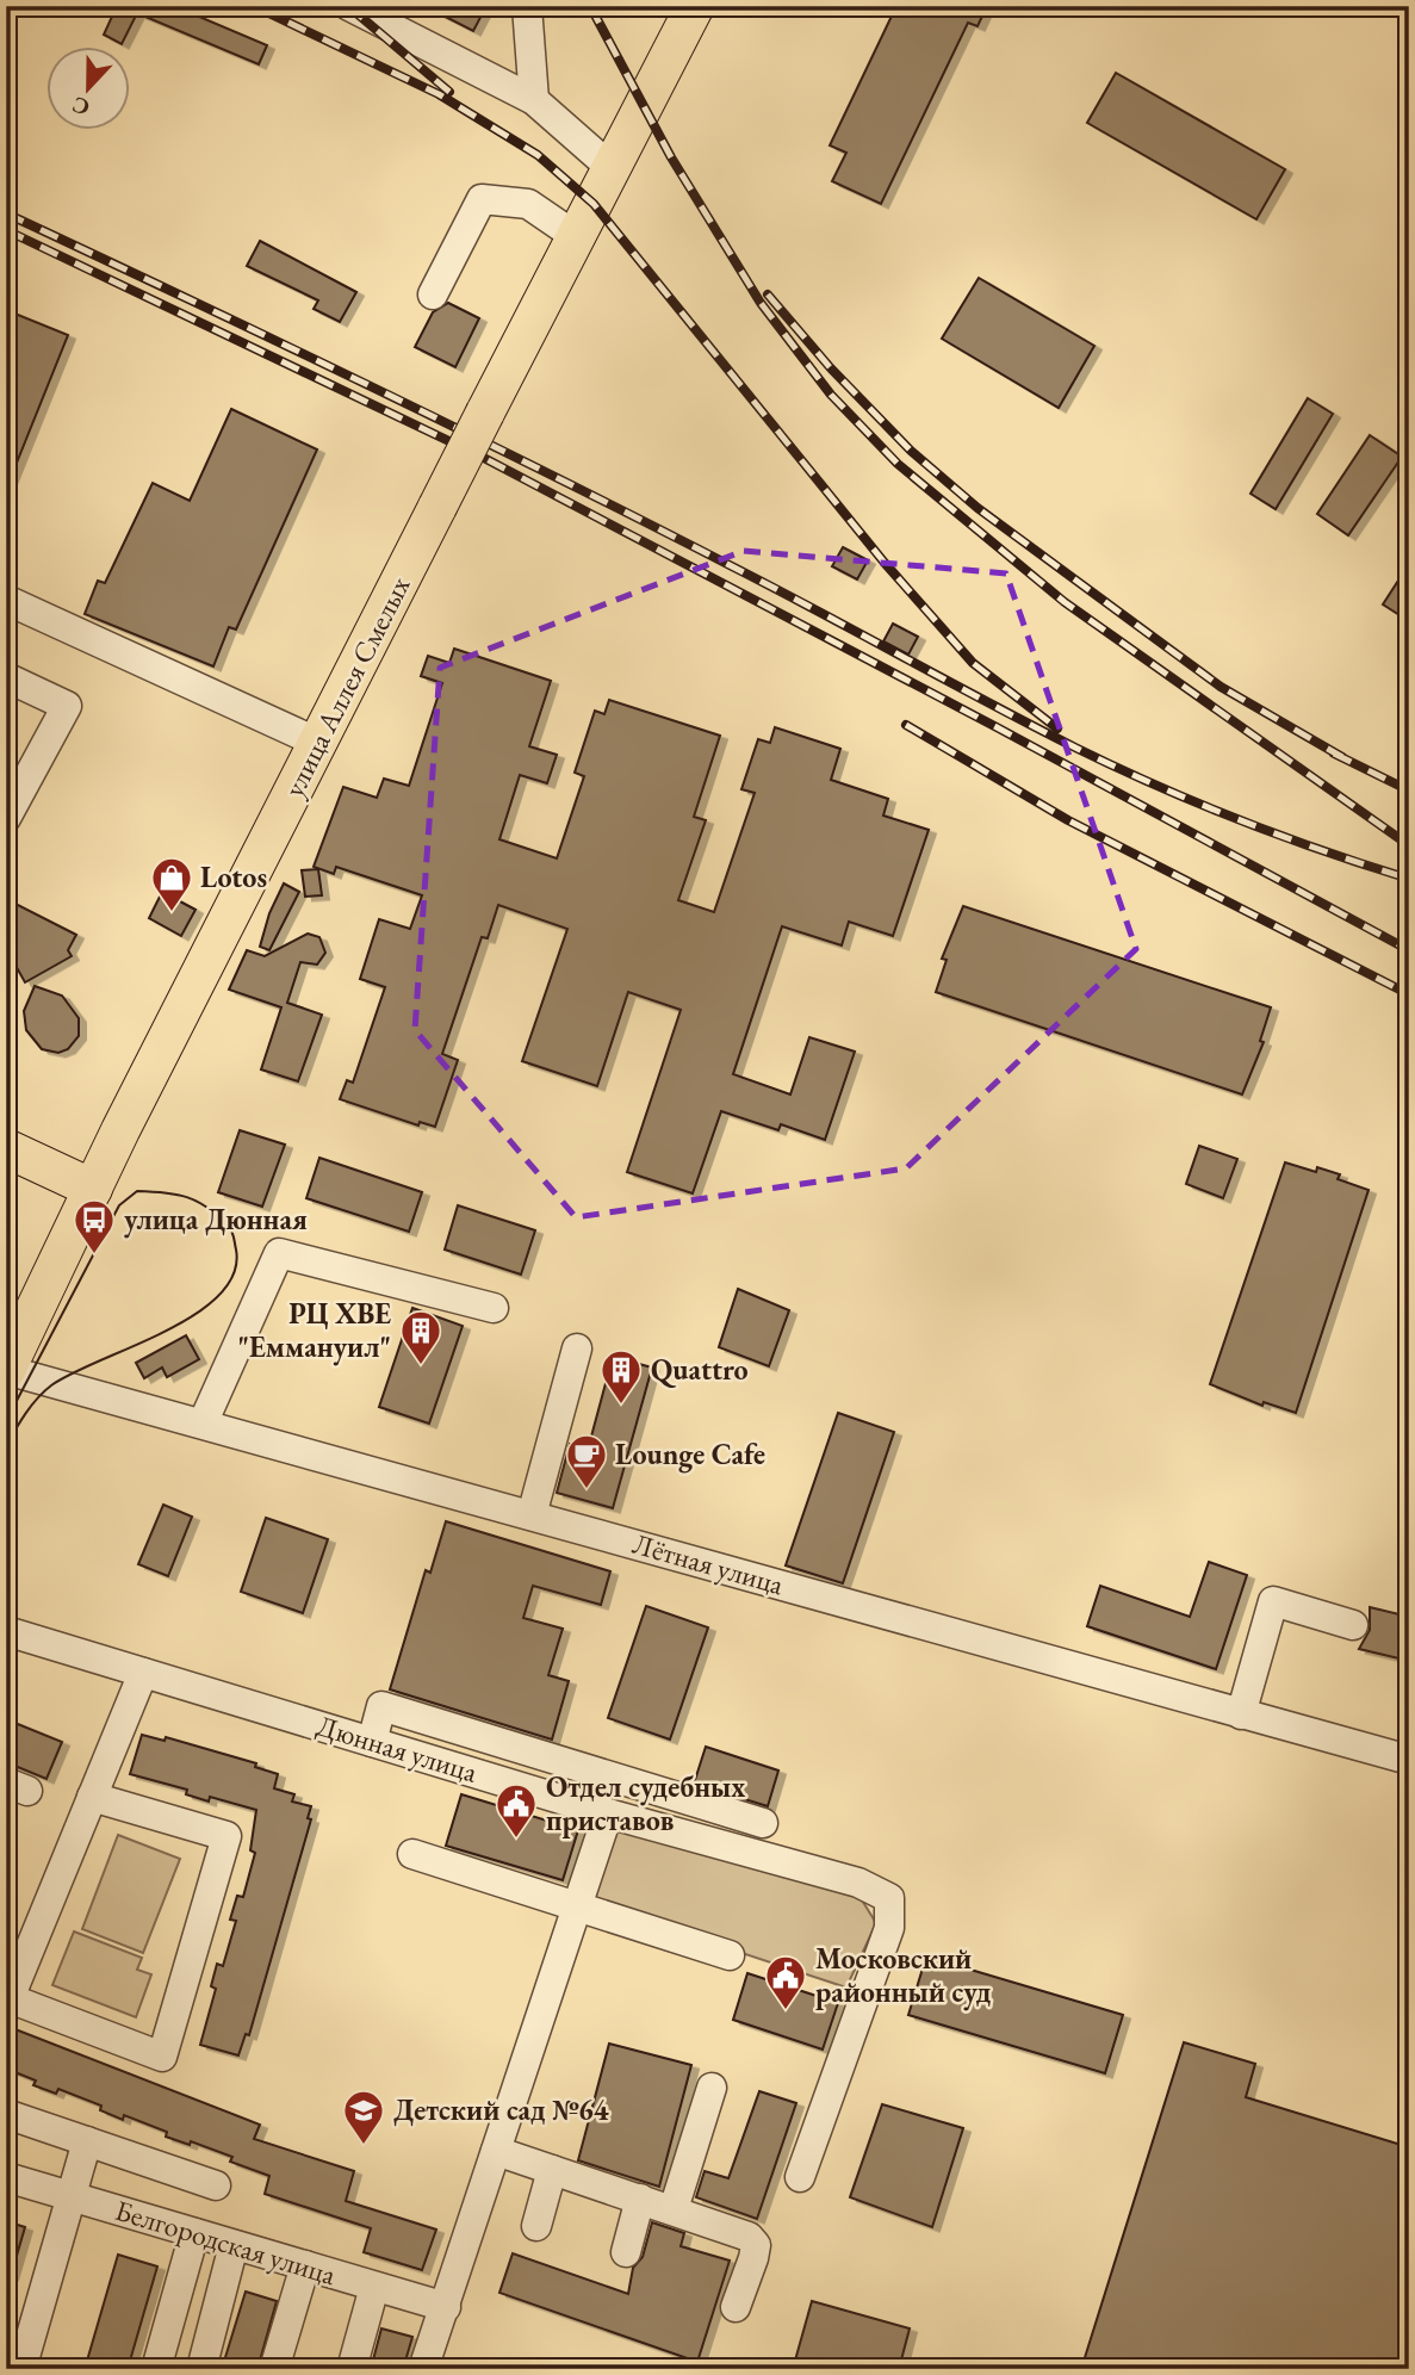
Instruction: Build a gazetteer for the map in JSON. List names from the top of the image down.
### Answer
{
  "streets": {
    "main road": ["улица Аллея Смелых"],
    "street": ["Лётная улица", "Дюнная улица", "Белгородская улица"]
  },
  "crossings": [
    ["улица Аллея Смелых", "Лётная улица"]
  ],
  "places": {
    "shop": ["Lotos"],
    "bus stop": ["улица Дюнная"],
    "building": ["РЦ ХВЕ \"Еммануил\"", "Quattro"],
    "cafe": ["Lounge Cafe"],
    "public building": ["Отдел судебных приставов", "Московский районный суд"],
    "school or university": ["Детский сад №64"]
  },
  "north": "bottom"
}
